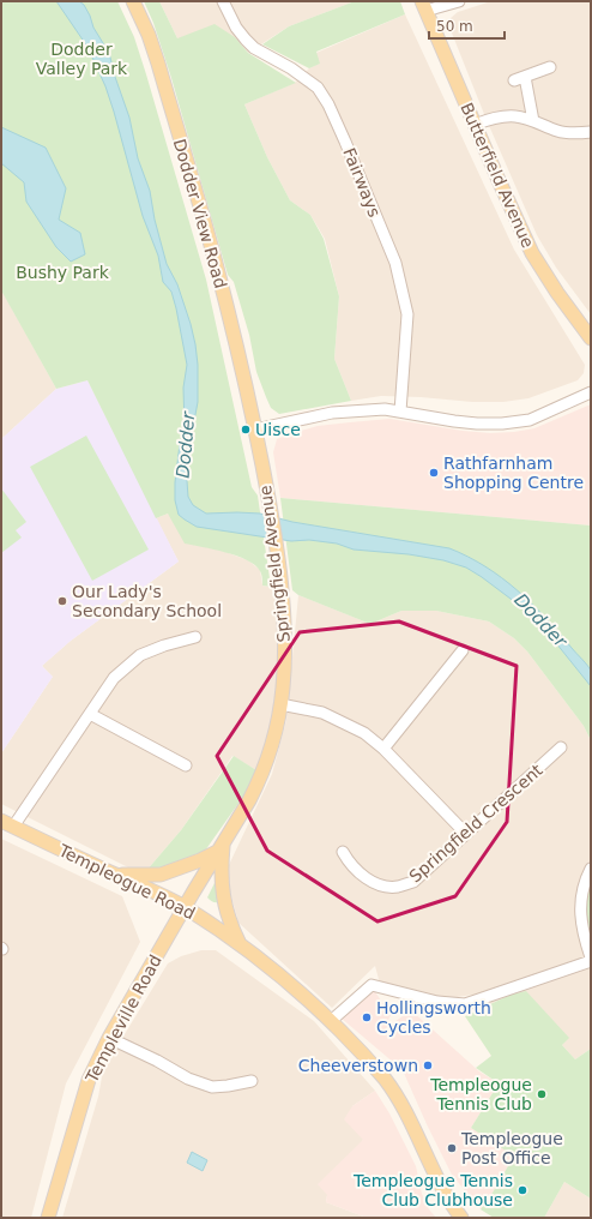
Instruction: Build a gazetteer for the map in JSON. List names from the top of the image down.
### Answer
{
  "streets": {
    "main road": [
      "Butterfield Avenue",
      "Dodder View Road",
      "Springfield Avenue",
      "Templeogue Road",
      "Templeville Road"
    ],
    "street": ["Fairways", "Springfield Crescent"]
  },
  "crossings": [
    ["Dodder View Road", "Springfield Avenue"],
    ["Springfield Avenue", "Templeogue Road"],
    ["Springfield Avenue", "Templeville Road"],
    ["Templeogue Road", "Templeville Road"]
  ],
  "water": ["Dodder"],
  "parks": ["Dodder Valley Park", "Bushy Park"],
  "places": [
    "Uisce",
    "Rathfarnham Shopping Centre",
    "Our Lady's Secondary School",
    "Hollingsworth Cycles",
    "Cheeverstown",
    "Templeogue Tennis Club",
    "Templeogue Post Office",
    "Templeogue Tennis Club Clubhouse"
  ],
  "scale_bar": "50 m"
}
